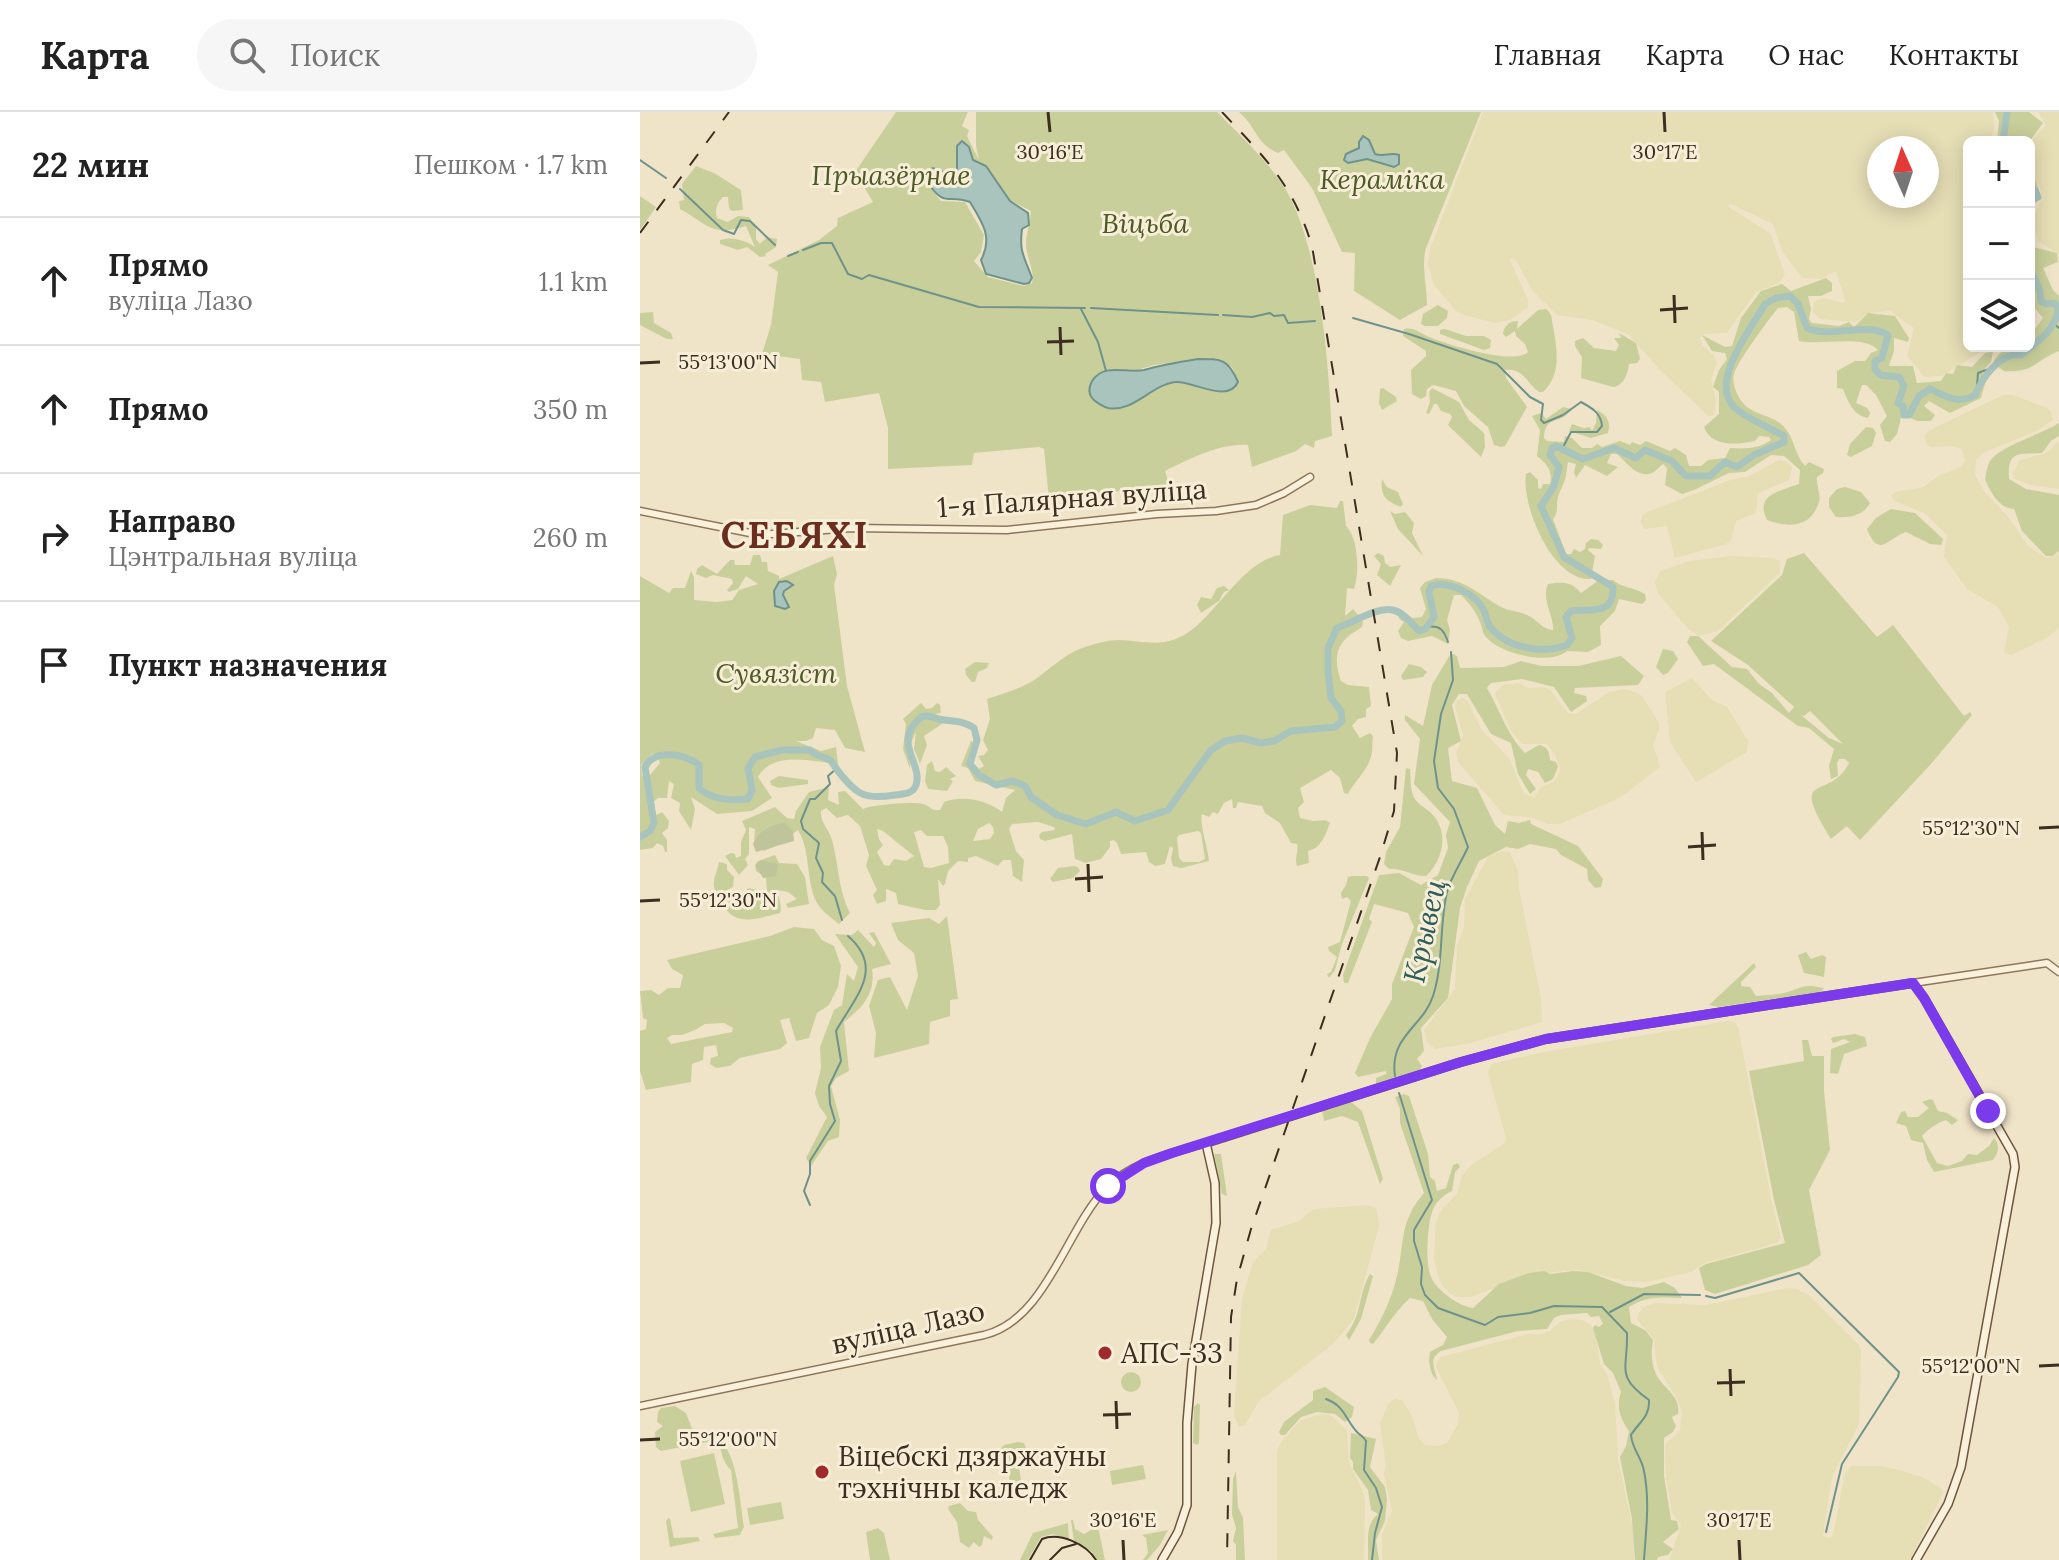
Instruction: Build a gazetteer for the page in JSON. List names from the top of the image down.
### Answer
{
  "streets": {
    "main road": ["вуліца Лазо"],
    "street": ["1-я Палярная вуліца"]
  },
  "districts": ["СЕБЯХІ"],
  "water": ["Крывец"],
  "parks": [
    "Прыазёрнае",
    "Кераміка",
    "Віцьба",
    "Сувязіст"
  ],
  "places": ["АПС-33", "Віцебскі дзяржаўны тэхнічны каледж"],
  "north": "top",
  "page": {
    "header": "Карта",
    "search": "Поиск",
    "nav": [
      "Главная",
      "Карта",
      "О нас",
      "Контакты"
    ],
    "heading": ["22 мин", "Пешком · 1.7 km"],
    "map_buttons": ["+", "−"],
    "list": [
      ["Прямо", "вуліца Лазо", "1.1 km"],
      ["Прямо", "350 m"],
      ["Направо", "Цэнтральная вуліца", "260 m"],
      "Пункт назначения"
    ]
  },
  "coordinates": [
    "30°16'E",
    "30°17'E",
    "55°13'00\"N",
    "55°12'30\"N",
    "55°12'00\"N"
  ]
}
